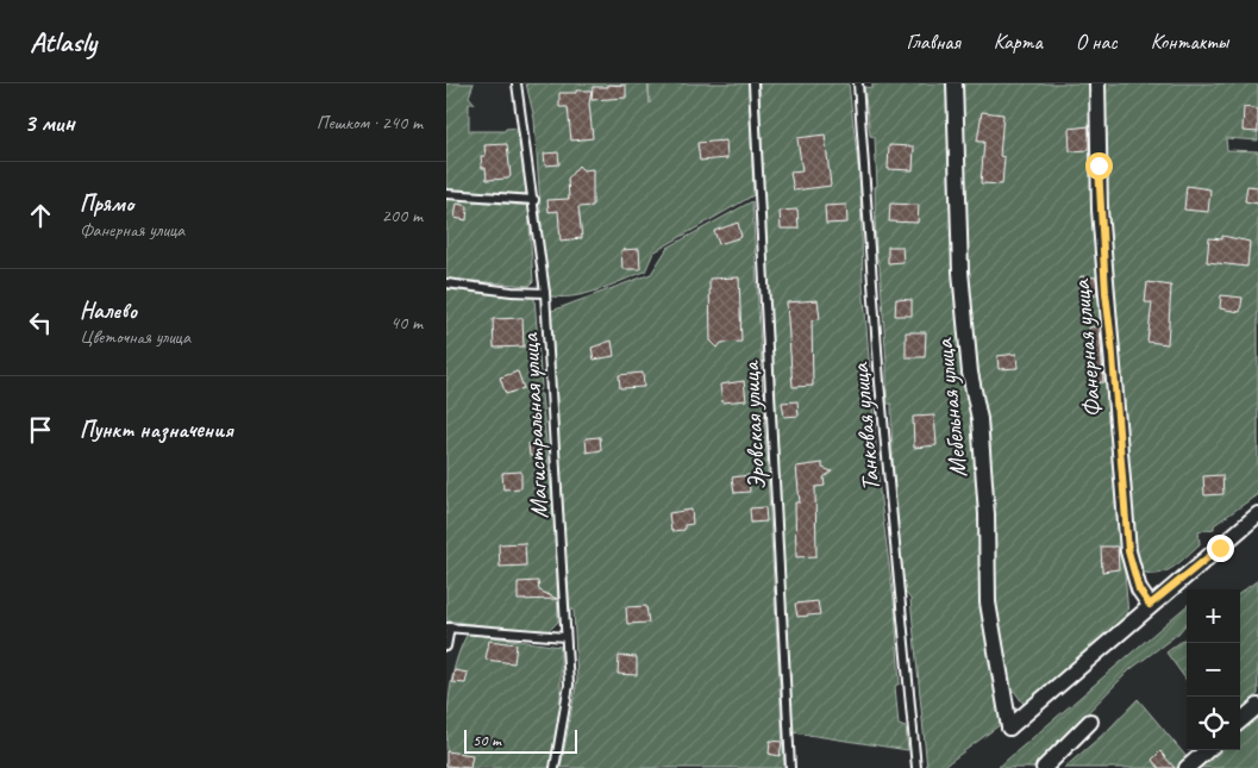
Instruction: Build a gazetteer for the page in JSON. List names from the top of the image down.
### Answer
{
  "streets": {
    "street": ["Фанерная улица", "Мебельная улица"],
    "lane": ["Магистральная улица", "Эровская улица", "Танковая улица"]
  },
  "crossings": [
    ["Фанерная улица", "Мебельная улица"]
  ],
  "scale_bar": "50 m",
  "page": {
    "header": "Atlasly",
    "nav": [
      "Главная",
      "Карта",
      "О нас",
      "Контакты"
    ],
    "heading": ["3 мин", "Пешком · 240 m"],
    "list": [
      ["Прямо", "Фанерная улица", "200 m"],
      ["Налево", "Цветочная улица", "40 m"],
      "Пункт назначения"
    ],
    "map_buttons": ["+", "−"],
    "scale": "50 m"
  }
}
